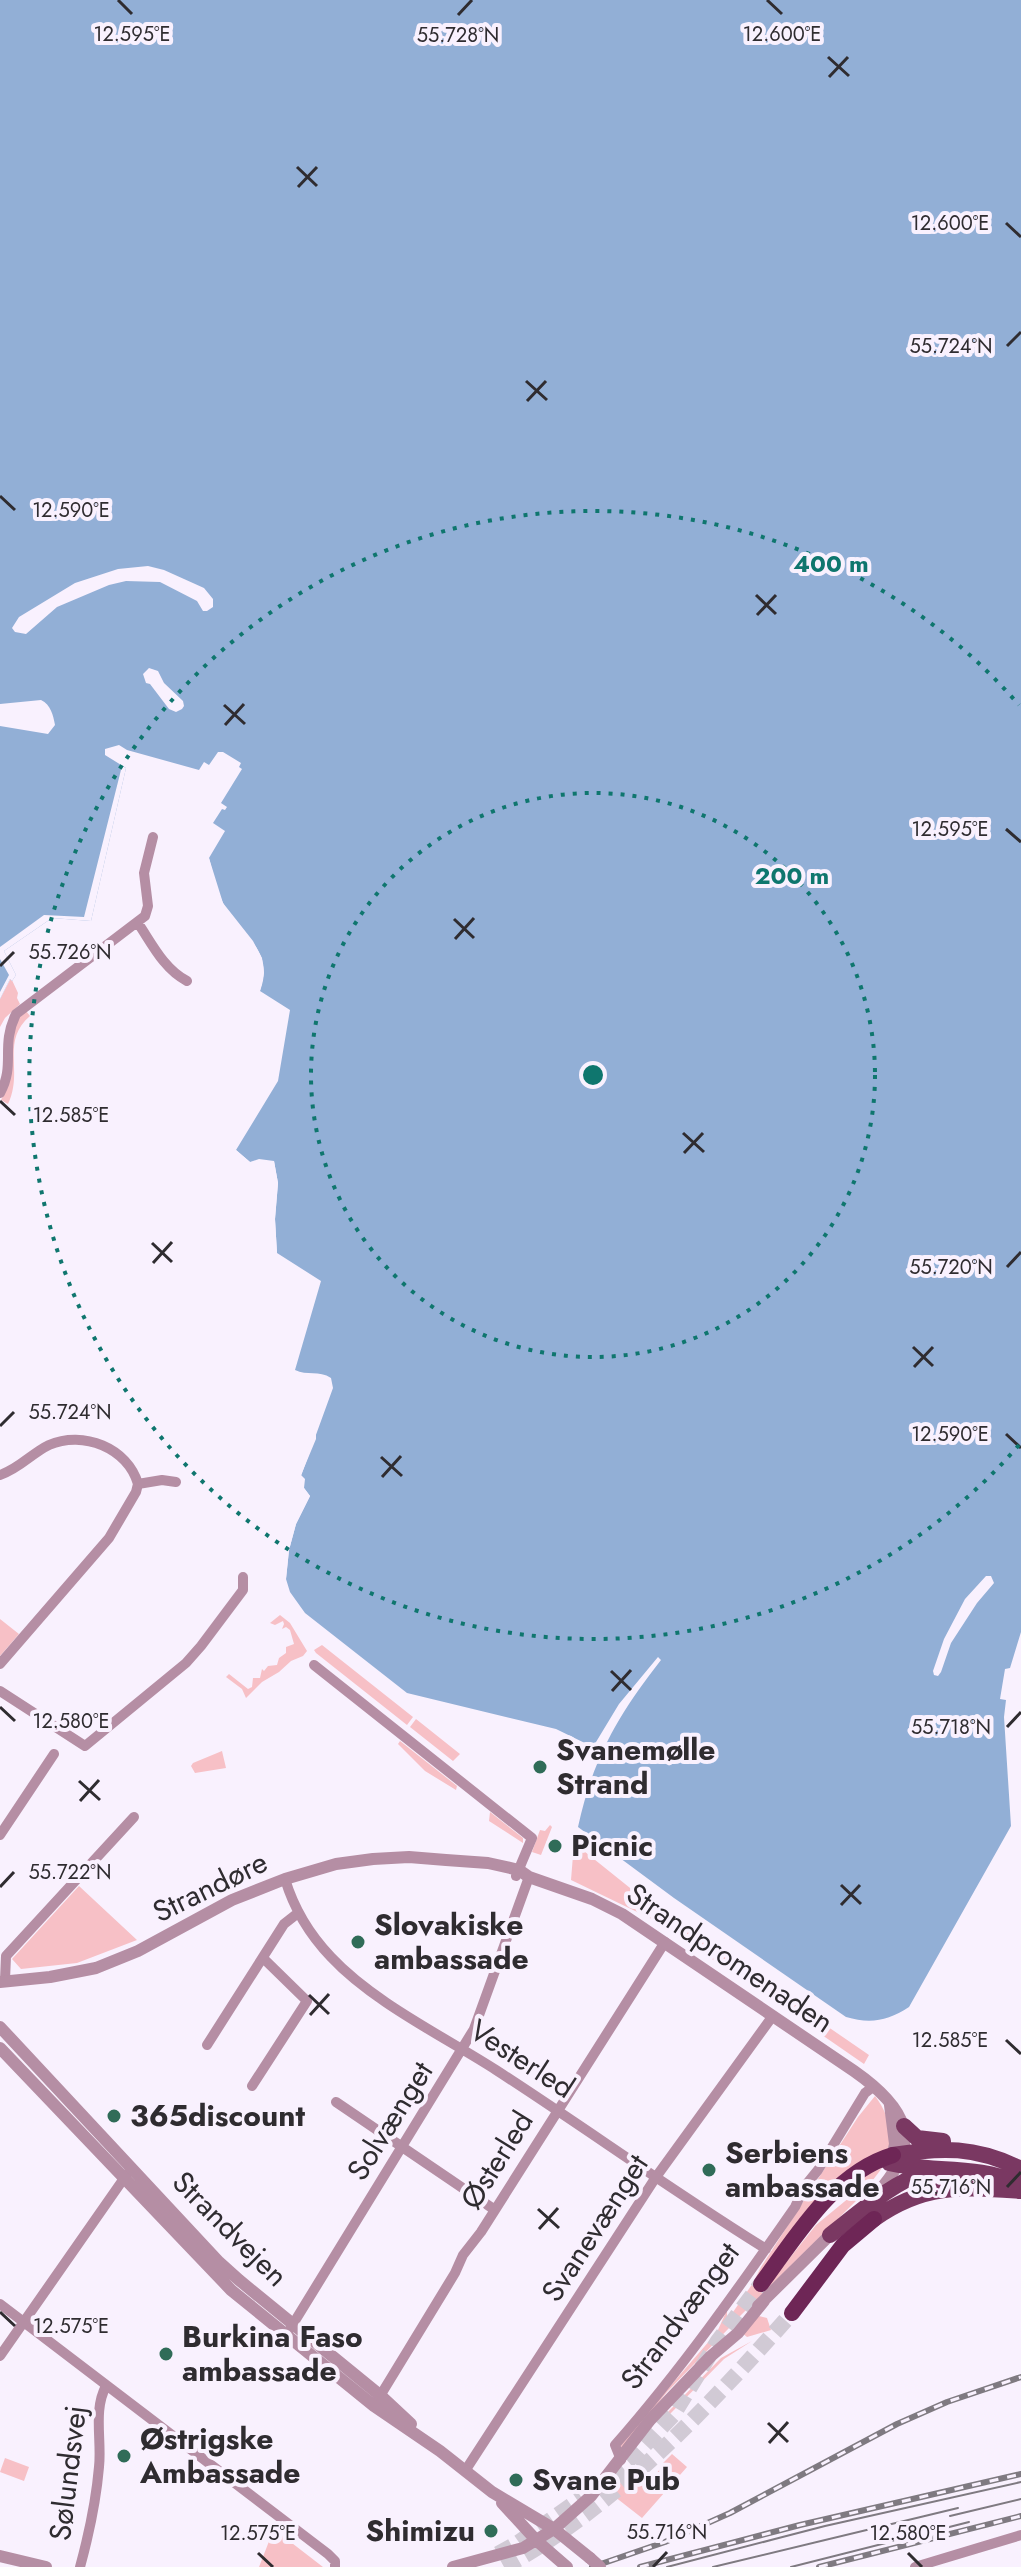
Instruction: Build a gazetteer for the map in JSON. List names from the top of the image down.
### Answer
{
  "streets": {
    "street": [
      "Strandøre",
      "Strandpromenaden",
      "Vesterled",
      "Solvænget",
      "Østerled",
      "Svanevænget",
      "Strandvejen",
      "Strandvænget",
      "Sølundsvej"
    ]
  },
  "crossings": [
    ["Strandøre", "Strandpromenaden"],
    ["Strandøre", "Vesterled"],
    ["Strandøre", "Solvænget"],
    ["Strandpromenaden", "Solvænget"],
    ["Strandpromenaden", "Østerled"],
    ["Strandpromenaden", "Svanevænget"],
    ["Strandpromenaden", "Strandvænget"],
    ["Vesterled", "Solvænget"],
    ["Vesterled", "Østerled"],
    ["Vesterled", "Svanevænget"],
    ["Vesterled", "Strandvænget"],
    ["Solvænget", "Strandvejen"],
    ["Østerled", "Strandvejen"],
    ["Svanevænget", "Strandvejen"],
    ["Strandvejen", "Strandvænget"]
  ],
  "places": [
    "Svanemølle Strand",
    "Picnic",
    "Slovakiske ambassade",
    "365discount",
    "Serbiens ambassade",
    "Burkina Faso ambassade",
    "Østrigske Ambassade",
    "Svane Pub",
    "Shimizu"
  ],
  "coordinates": [
    "12.595°E",
    "12.600°E",
    "55.728°N",
    "55.724°N",
    "12.590°E",
    "55.726°N",
    "12.585°E",
    "55.720°N",
    "12.580°E",
    "55.718°N",
    "55.722°N",
    "55.716°N",
    "12.575°E"
  ],
  "rings": ["400 m", "200 m"]
}
